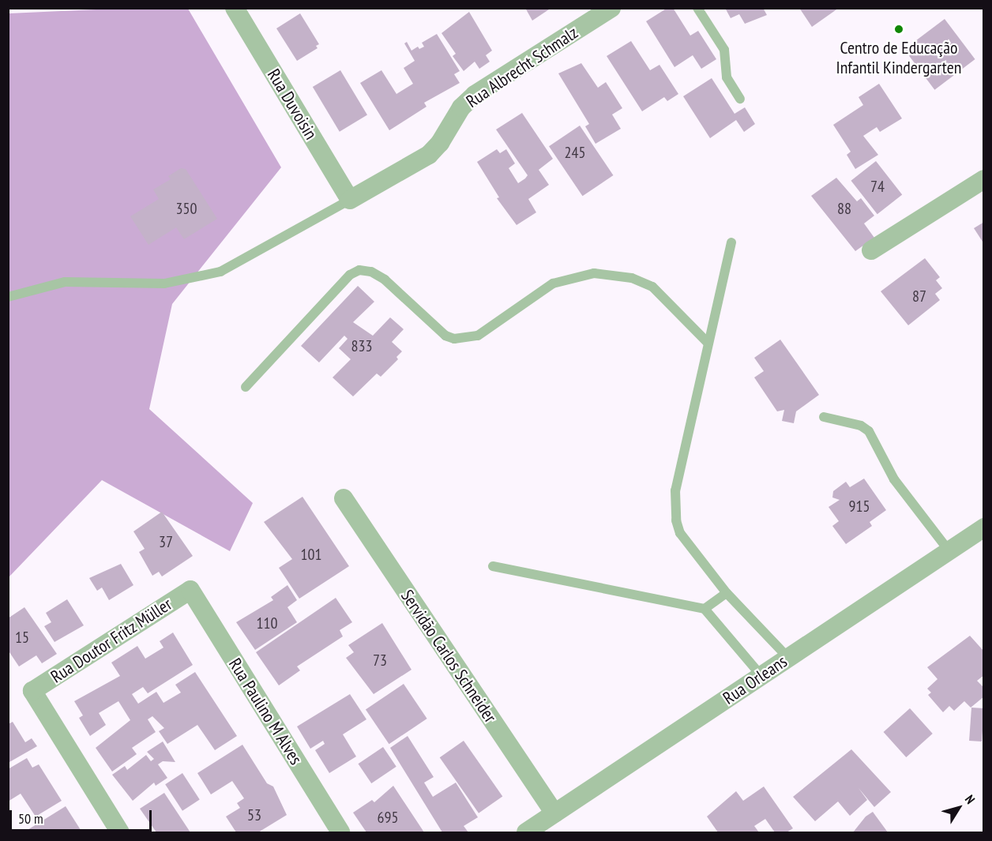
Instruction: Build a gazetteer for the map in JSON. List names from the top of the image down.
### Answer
{
  "streets": {
    "street": [
      "Rua Albrecht Schmalz",
      "Rua Duvoisin",
      "Rua Doutor Fritz Müller",
      "Servidão Carlos Schneider",
      "Rua Orleans",
      "Rua Paulino M Alves"
    ]
  },
  "crossings": [
    ["Rua Albrecht Schmalz", "Rua Duvoisin"],
    ["Rua Doutor Fritz Müller", "Rua Paulino M Alves"],
    ["Servidão Carlos Schneider", "Rua Orleans"]
  ],
  "places": ["Centro de Educação Infantil Kindergarten"],
  "house_numbers": [
    "245",
    "74",
    "350",
    "88",
    "87",
    "833",
    "915",
    "37",
    "101",
    "110",
    "15",
    "73",
    "53",
    "695"
  ],
  "scale_bar": "50 m",
  "north": "top right"
}
